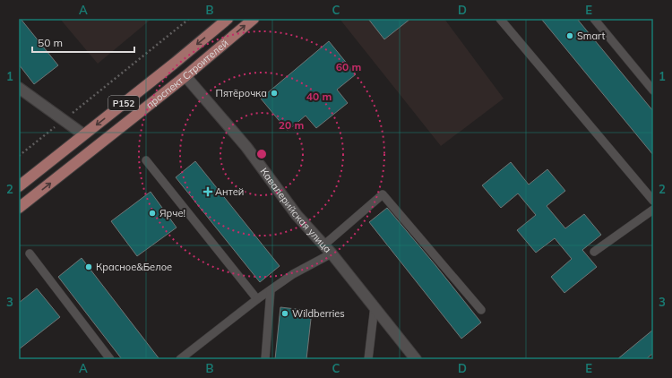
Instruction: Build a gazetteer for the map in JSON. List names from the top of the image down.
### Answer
{
  "streets": {
    "main road": ["проспект Строителей", "Р152", "Кавалерийская улица"]
  },
  "crossings": [
    ["проспект Строителей", "Кавалерийская улица"]
  ],
  "places": {
    "other": [
      "Smart",
      "Пятёрочка",
      "Ярче!",
      "Красное&Белое",
      "Wildberries"
    ],
    "health": ["Антей"]
  },
  "scale_bar": "50 m",
  "grid": {
    "columns": [
      "A",
      "B",
      "C",
      "D",
      "E"
    ],
    "rows": ["1", "2", "3"]
  },
  "rings": ["60 m", "40 m", "20 m"]
}
